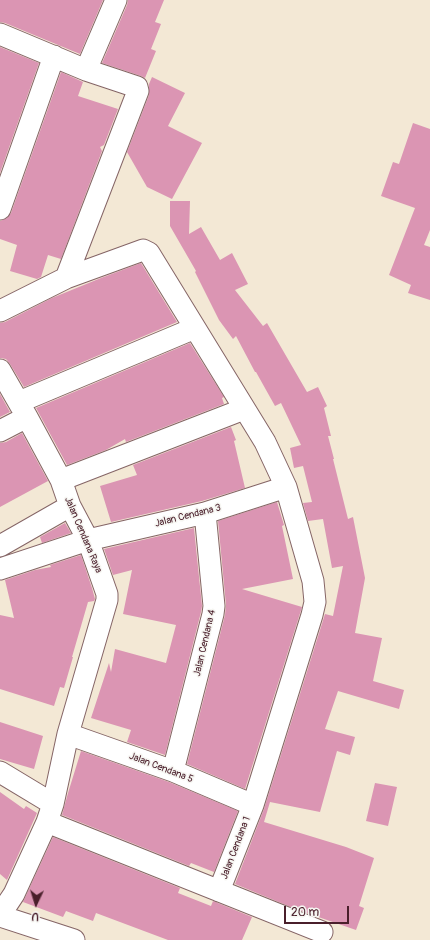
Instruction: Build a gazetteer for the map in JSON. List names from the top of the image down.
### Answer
{
  "streets": {
    "street": [
      "Jalan Cendana 3",
      "Jalan Cendana Raya",
      "Jalan Cendana 4",
      "Jalan Cendana 5",
      "Jalan Cendana 1"
    ]
  },
  "crossings": [
    ["Jalan Cendana 3", "Jalan Cendana Raya"],
    ["Jalan Cendana 3", "Jalan Cendana 4"],
    ["Jalan Cendana 3", "Jalan Cendana 1"],
    ["Jalan Cendana Raya", "Jalan Cendana 5"],
    ["Jalan Cendana 4", "Jalan Cendana 5"],
    ["Jalan Cendana 5", "Jalan Cendana 1"]
  ],
  "scale_bar": "20 m",
  "north": "bottom"
}
